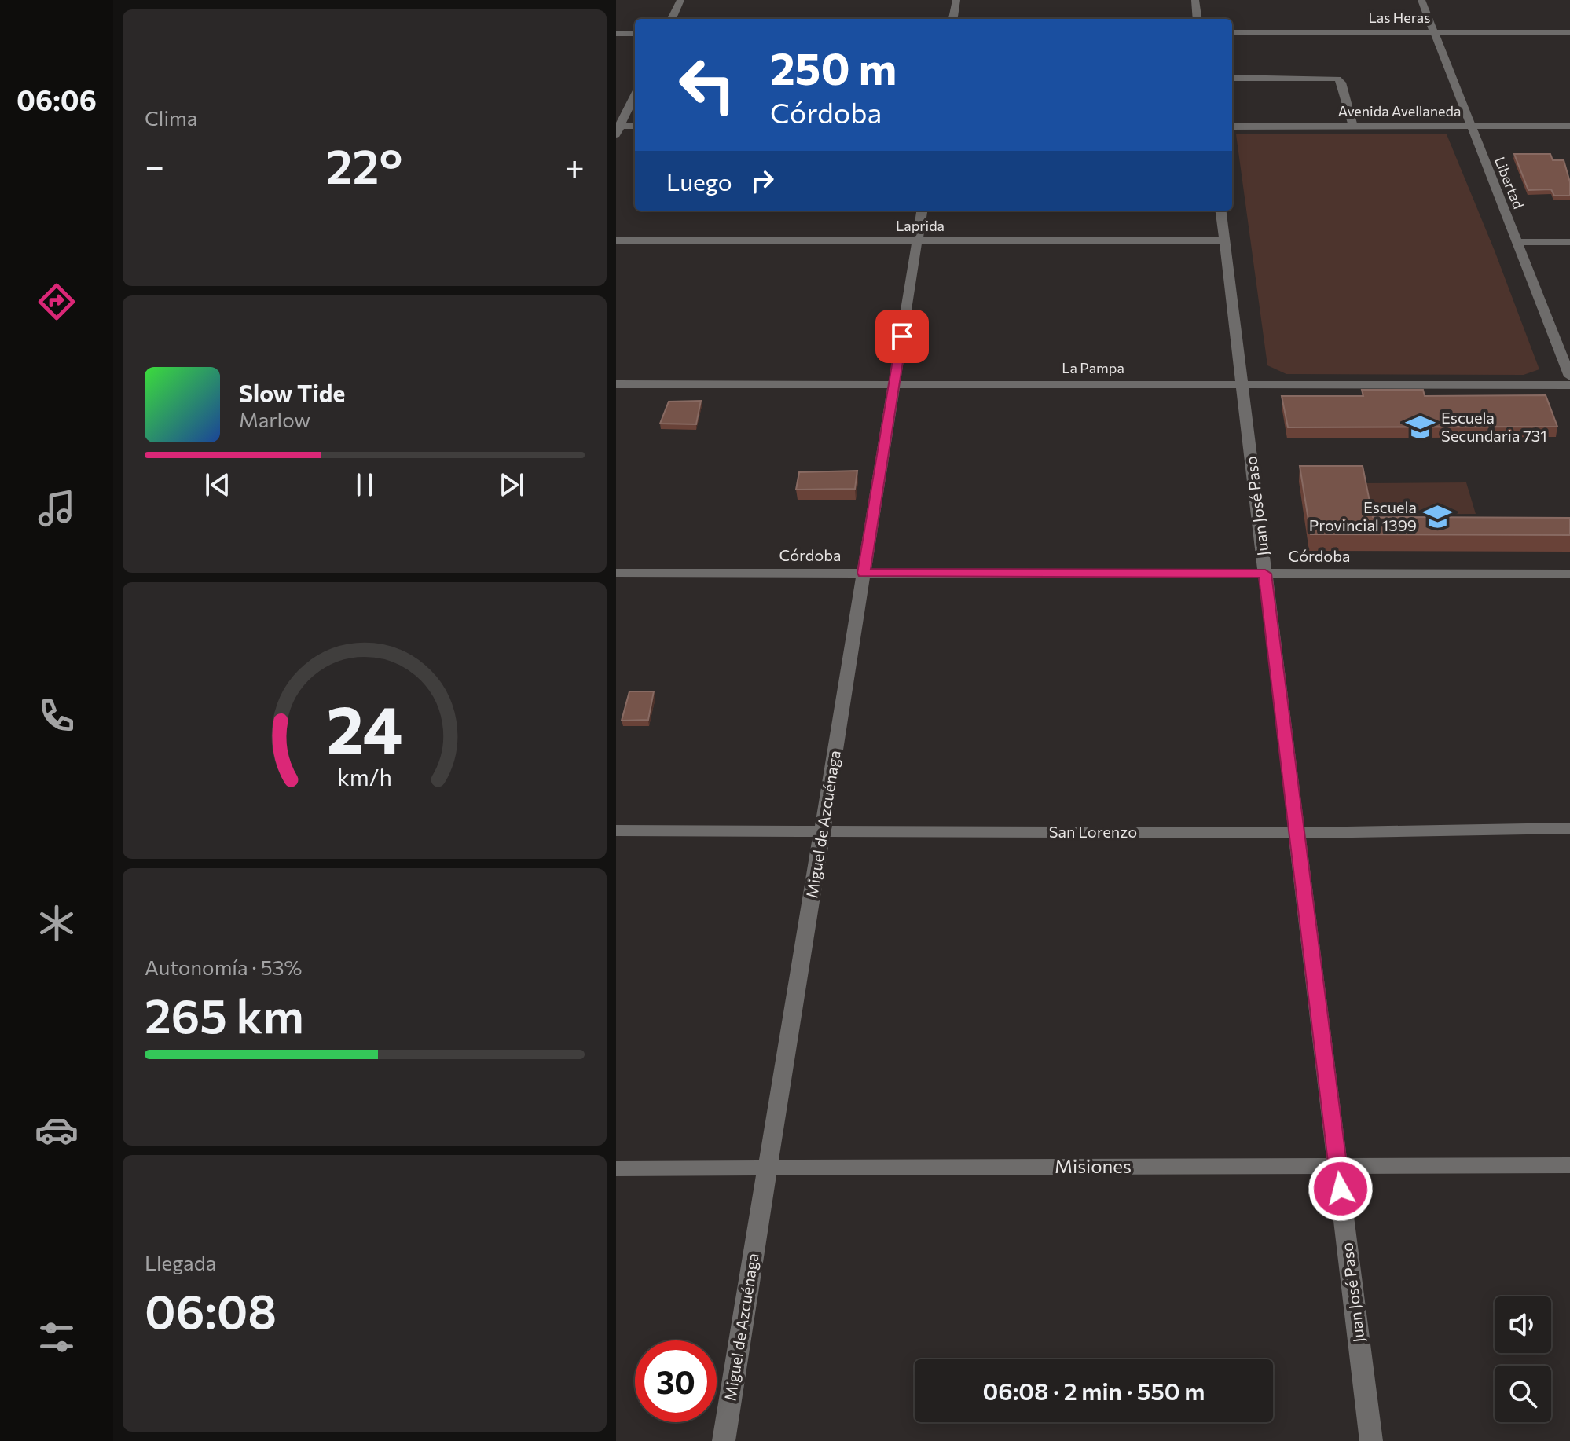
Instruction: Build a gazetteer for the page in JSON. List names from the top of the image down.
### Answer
{
  "streets": {
    "street": [
      "Las Heras",
      "Avenida Avellaneda",
      "Libertad",
      "Laprida",
      "La Pampa",
      "Juan José Paso",
      "Córdoba",
      "Miguel de Azcuénaga",
      "San Lorenzo",
      "Misiones"
    ]
  },
  "crossings": [
    ["Las Heras", "Libertad"],
    ["Avenida Avellaneda", "Libertad"],
    ["Laprida", "Juan José Paso"],
    ["Laprida", "Miguel de Azcuénaga"],
    ["La Pampa", "Juan José Paso"],
    ["La Pampa", "Miguel de Azcuénaga"],
    ["Juan José Paso", "Córdoba"],
    ["Juan José Paso", "San Lorenzo"],
    ["Juan José Paso", "Misiones"],
    ["Córdoba", "Miguel de Azcuénaga"],
    ["Miguel de Azcuénaga", "San Lorenzo"],
    ["Miguel de Azcuénaga", "Misiones"]
  ],
  "places": {
    "school or university": ["Escuela Secundaria 731", "Escuela Provincial 1399"]
  },
  "page": {
    "tabs": "06:06",
    "tile": [
      "Clima",
      ["Autonomía · 53%", "265 km"],
      ["Llegada", "06:08"]
    ],
    "turn": ["250 m", "Córdoba"],
    "heat": ["−", "22°", "+"],
    "then": "Luego",
    "song": ["Slow Tide", "Marlow"],
    "limit": "30",
    "trip": "06:08 · 2 min · 550 m",
    "gauge": ["24", "km/h"]
  }
}
